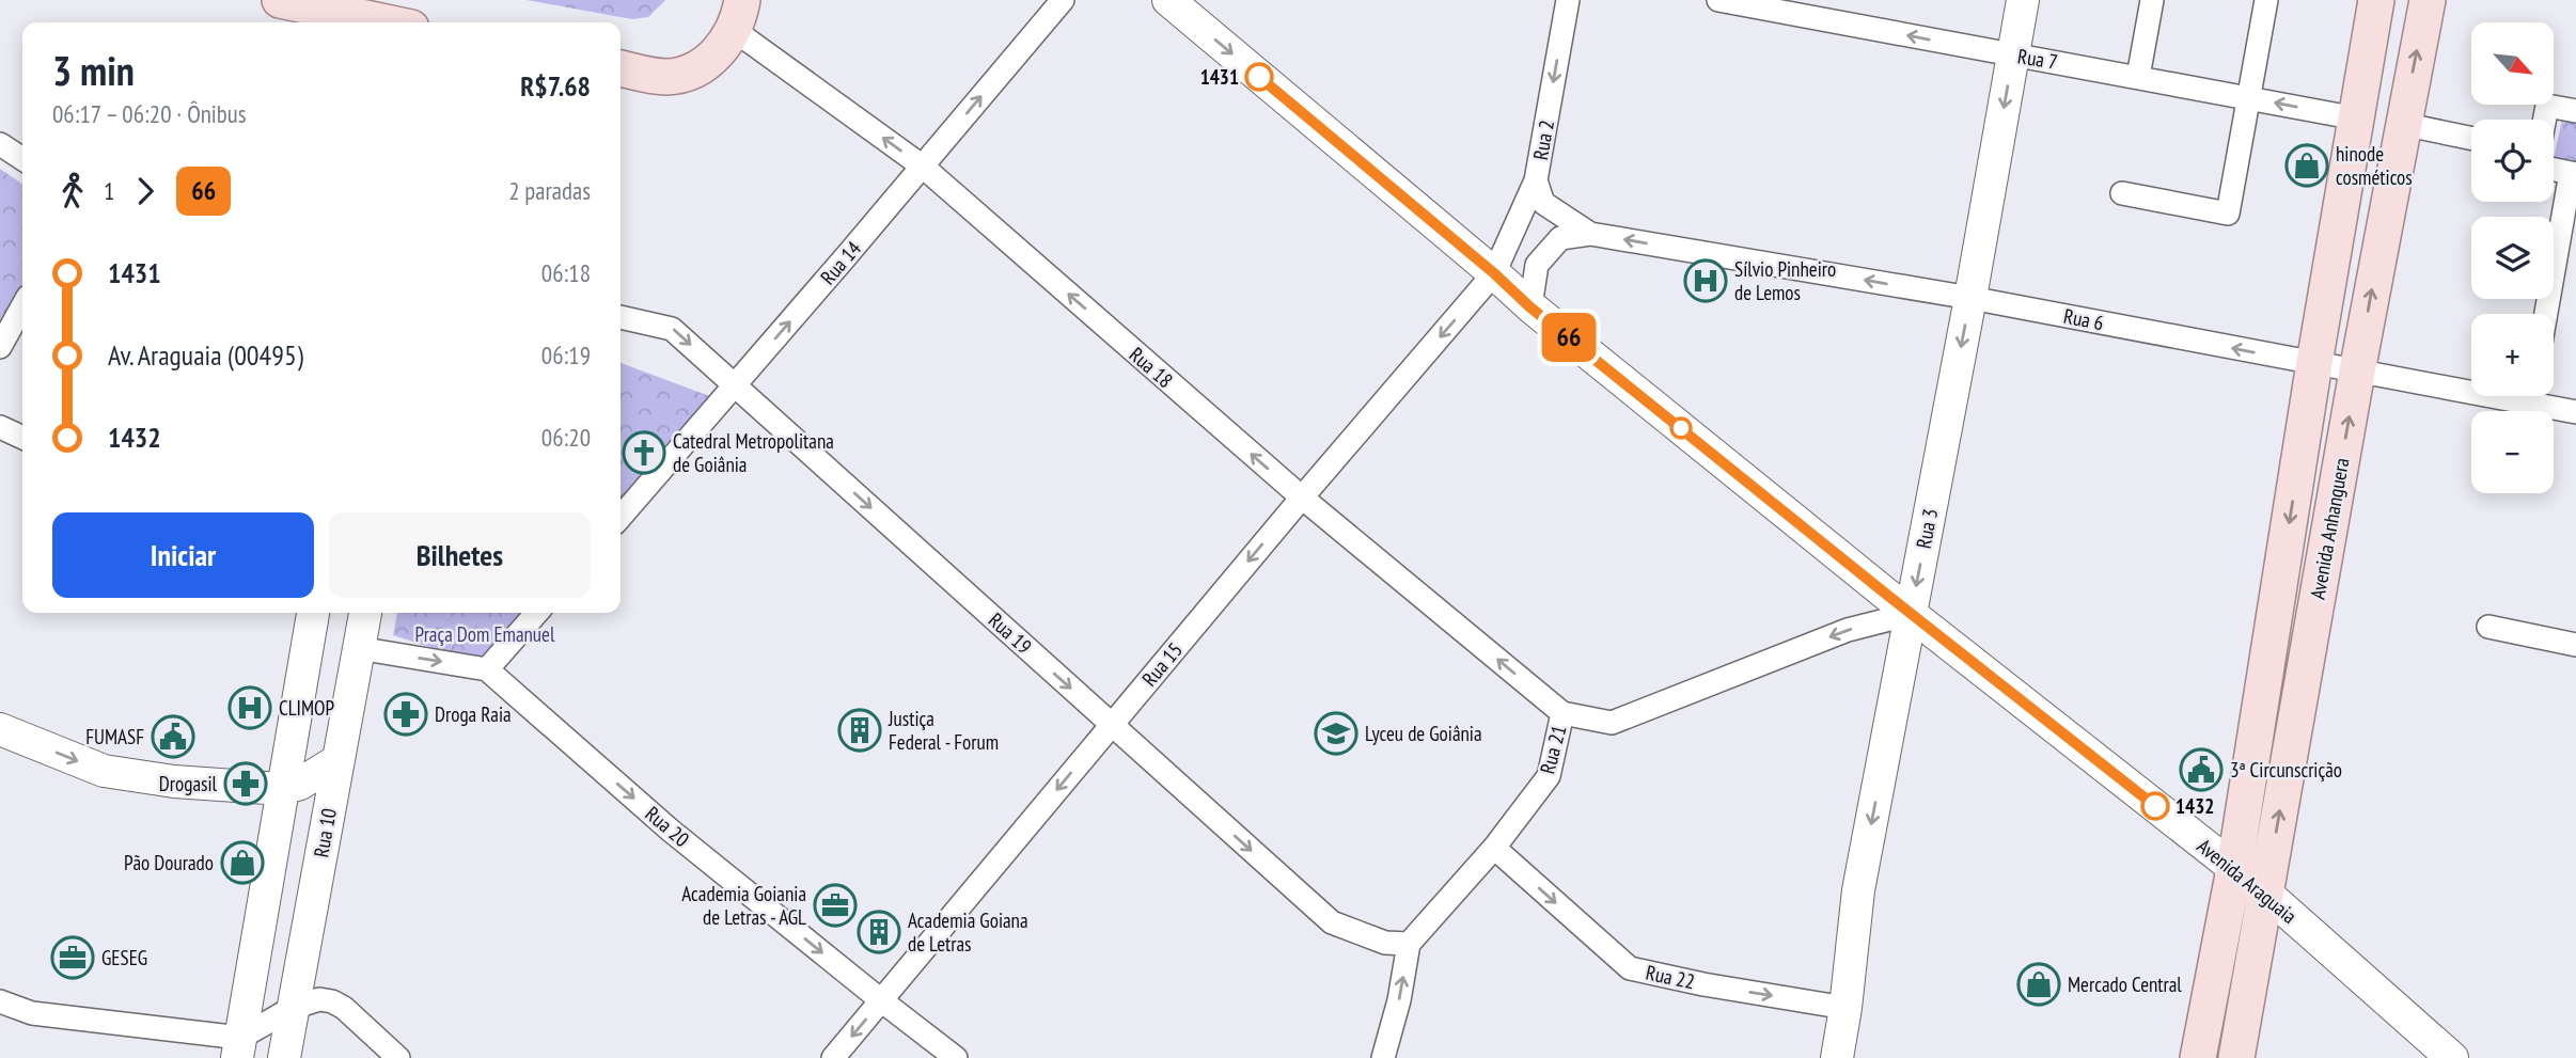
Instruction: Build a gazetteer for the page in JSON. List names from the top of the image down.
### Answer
{
  "streets": {
    "main road": [
      "Rua 3",
      "Avenida Anhanguera",
      "Rua 10",
      "Avenida Araguaia"
    ],
    "street": [
      "Rua 7",
      "Rua 2",
      "Rua 14",
      "Rua 6",
      "Rua 18",
      "Rua 19",
      "Rua 15",
      "Rua 21",
      "Rua 20",
      "Rua 22"
    ]
  },
  "crossings": [
    ["Rua 7", "Rua 3"],
    ["Rua 7", "Avenida Anhanguera"],
    ["Rua 2", "Rua 6"],
    ["Rua 2", "Rua 15"],
    ["Rua 2", "Avenida Araguaia"],
    ["Rua 14", "Rua 18"],
    ["Rua 14", "Rua 19"],
    ["Rua 6", "Rua 3"],
    ["Rua 6", "Avenida Anhanguera"],
    ["Rua 6", "Avenida Araguaia"],
    ["Rua 18", "Rua 15"],
    ["Rua 18", "Rua 21"],
    ["Rua 3", "Rua 21"],
    ["Rua 3", "Avenida Araguaia"],
    ["Rua 3", "Rua 22"],
    ["Avenida Anhanguera", "Avenida Araguaia"],
    ["Rua 19", "Rua 15"],
    ["Rua 19", "Rua 21"],
    ["Rua 15", "Rua 20"],
    ["Rua 15", "Avenida Araguaia"],
    ["Rua 21", "Avenida Araguaia"],
    ["Rua 21", "Rua 22"]
  ],
  "one_way": [
    "Rua 7",
    "Rua 2",
    "Rua 14",
    "Rua 6",
    "Rua 18",
    "Rua 3",
    "Rua 19",
    "Rua 15",
    "Rua 21",
    "Rua 20",
    "Rua 22"
  ],
  "parks": ["Praça Dom Emanuel"],
  "places": {
    "other": ["1431", "1432"],
    "shop": ["hinode cosméticos", "Pão Dourado", "Mercado Central"],
    "hospital": ["Sílvio Pinheiro de Lemos", "CLIMOP"],
    "church": ["Catedral Metropolitana de Goiânia"],
    "pharmacy": ["Droga Raia", "Drogasil"],
    "building": ["Justiça Federal - Forum", "Academia Goiana de Letras"],
    "school or university": ["Lyceu de Goiânia"],
    "public building": ["FUMASF", "3ª Circunscrição"],
    "office": ["Academia Goiania de Letras - AGL", "GESEG"]
  },
  "lines": ["bus line 66"],
  "north": "bottom right",
  "page": {
    "on_map": "66",
    "map_buttons": ["+", "−"],
    "heading": ["3 min", "06:17 – 06:20 · Ônibus", "R$7.68"],
    "legs": ["1", "66", "2 paradas"],
    "list": [
      {
        "name": "1431",
        "value": "06:18"
      },
      {
        "name": "Av. Araguaia (00495)",
        "value": "06:19"
      },
      {
        "name": "1432",
        "value": "06:20"
      }
    ],
    "buttons": ["Iniciar", "Bilhetes"]
  }
}
